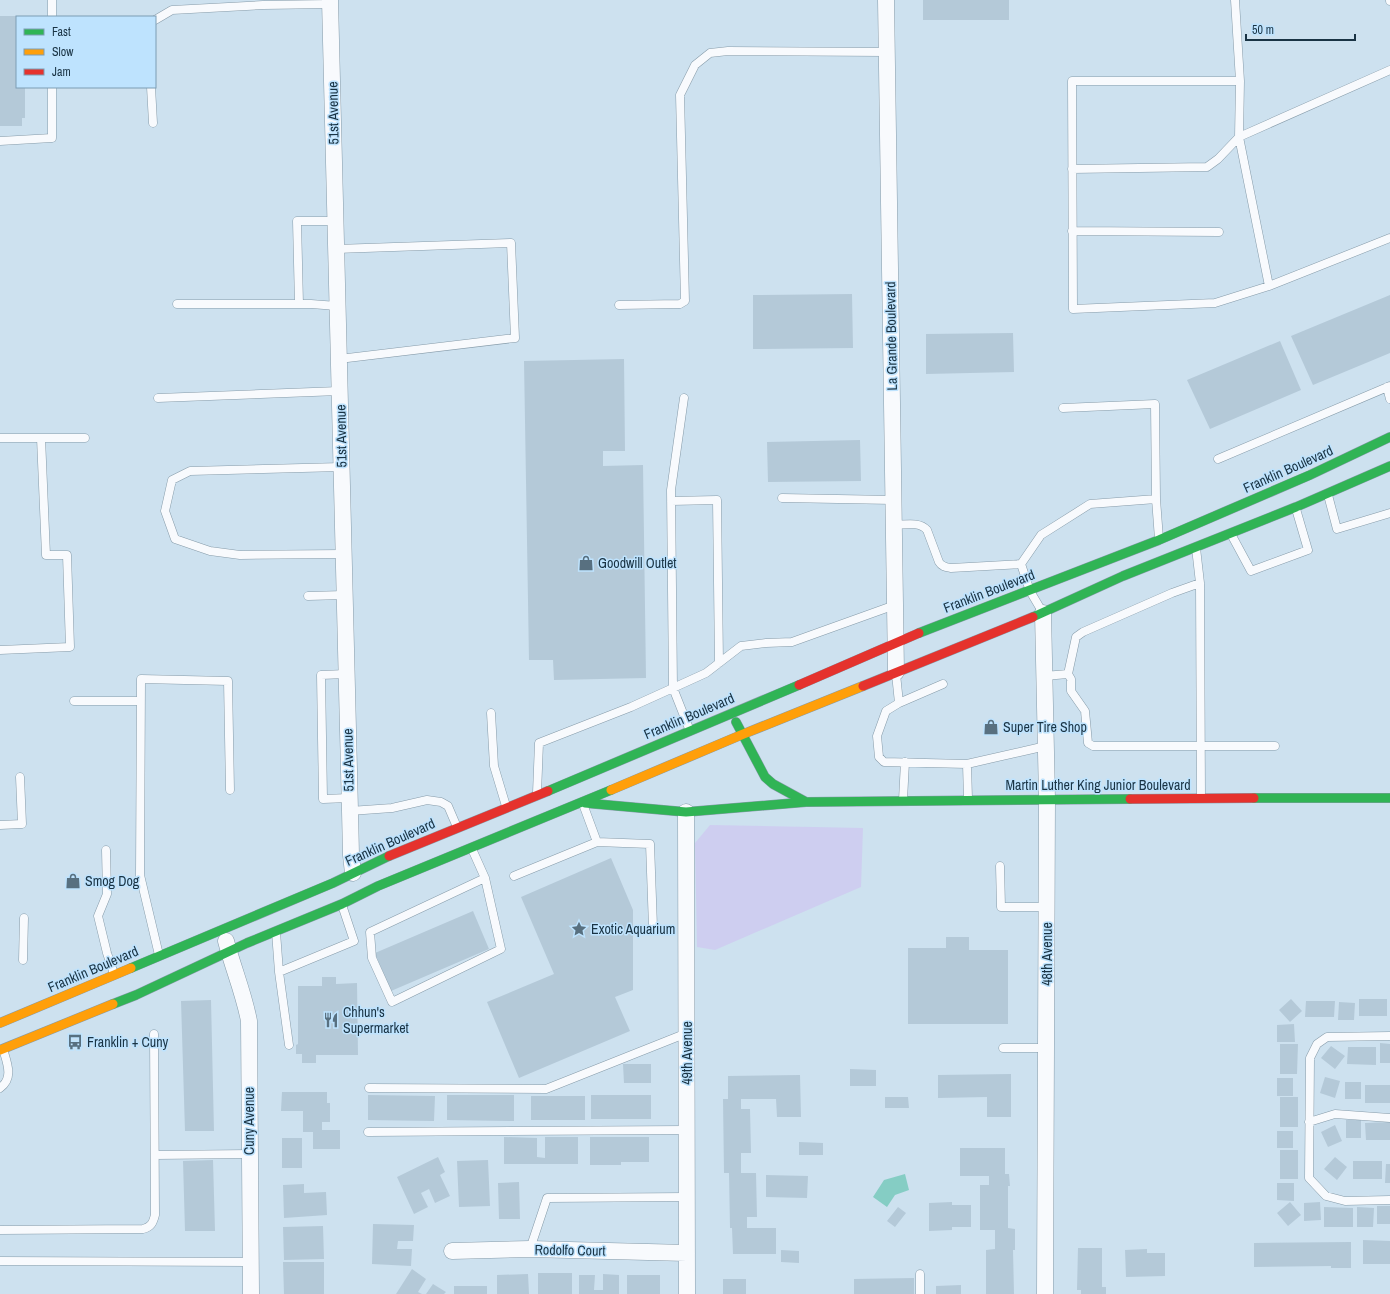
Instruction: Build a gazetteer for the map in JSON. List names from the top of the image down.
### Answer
{
  "streets": {
    "main road": ["Franklin Boulevard", "Martin Luther King Junior Boulevard"],
    "street": [
      "51st Avenue",
      "La Grande Boulevard",
      "48th Avenue",
      "49th Avenue",
      "Cuny Avenue",
      "Rodolfo Court"
    ]
  },
  "crossings": [
    ["51st Avenue", "Franklin Boulevard"],
    ["La Grande Boulevard", "Franklin Boulevard"],
    ["Franklin Boulevard", "Martin Luther King Junior Boulevard"],
    ["Franklin Boulevard", "48th Avenue"],
    ["Franklin Boulevard", "Cuny Avenue"],
    ["Martin Luther King Junior Boulevard", "48th Avenue"],
    ["Martin Luther King Junior Boulevard", "49th Avenue"],
    ["49th Avenue", "Rodolfo Court"]
  ],
  "places": {
    "shop": ["Goodwill Outlet", "Super Tire Shop", "Smog Dog"],
    "place": ["Exotic Aquarium"],
    "restaurant": ["Chhun's Supermarket"],
    "bus stop": ["Franklin + Cuny"]
  },
  "legend": ["Fast", "Slow", "Jam"],
  "scale_bar": "50 m"
}
